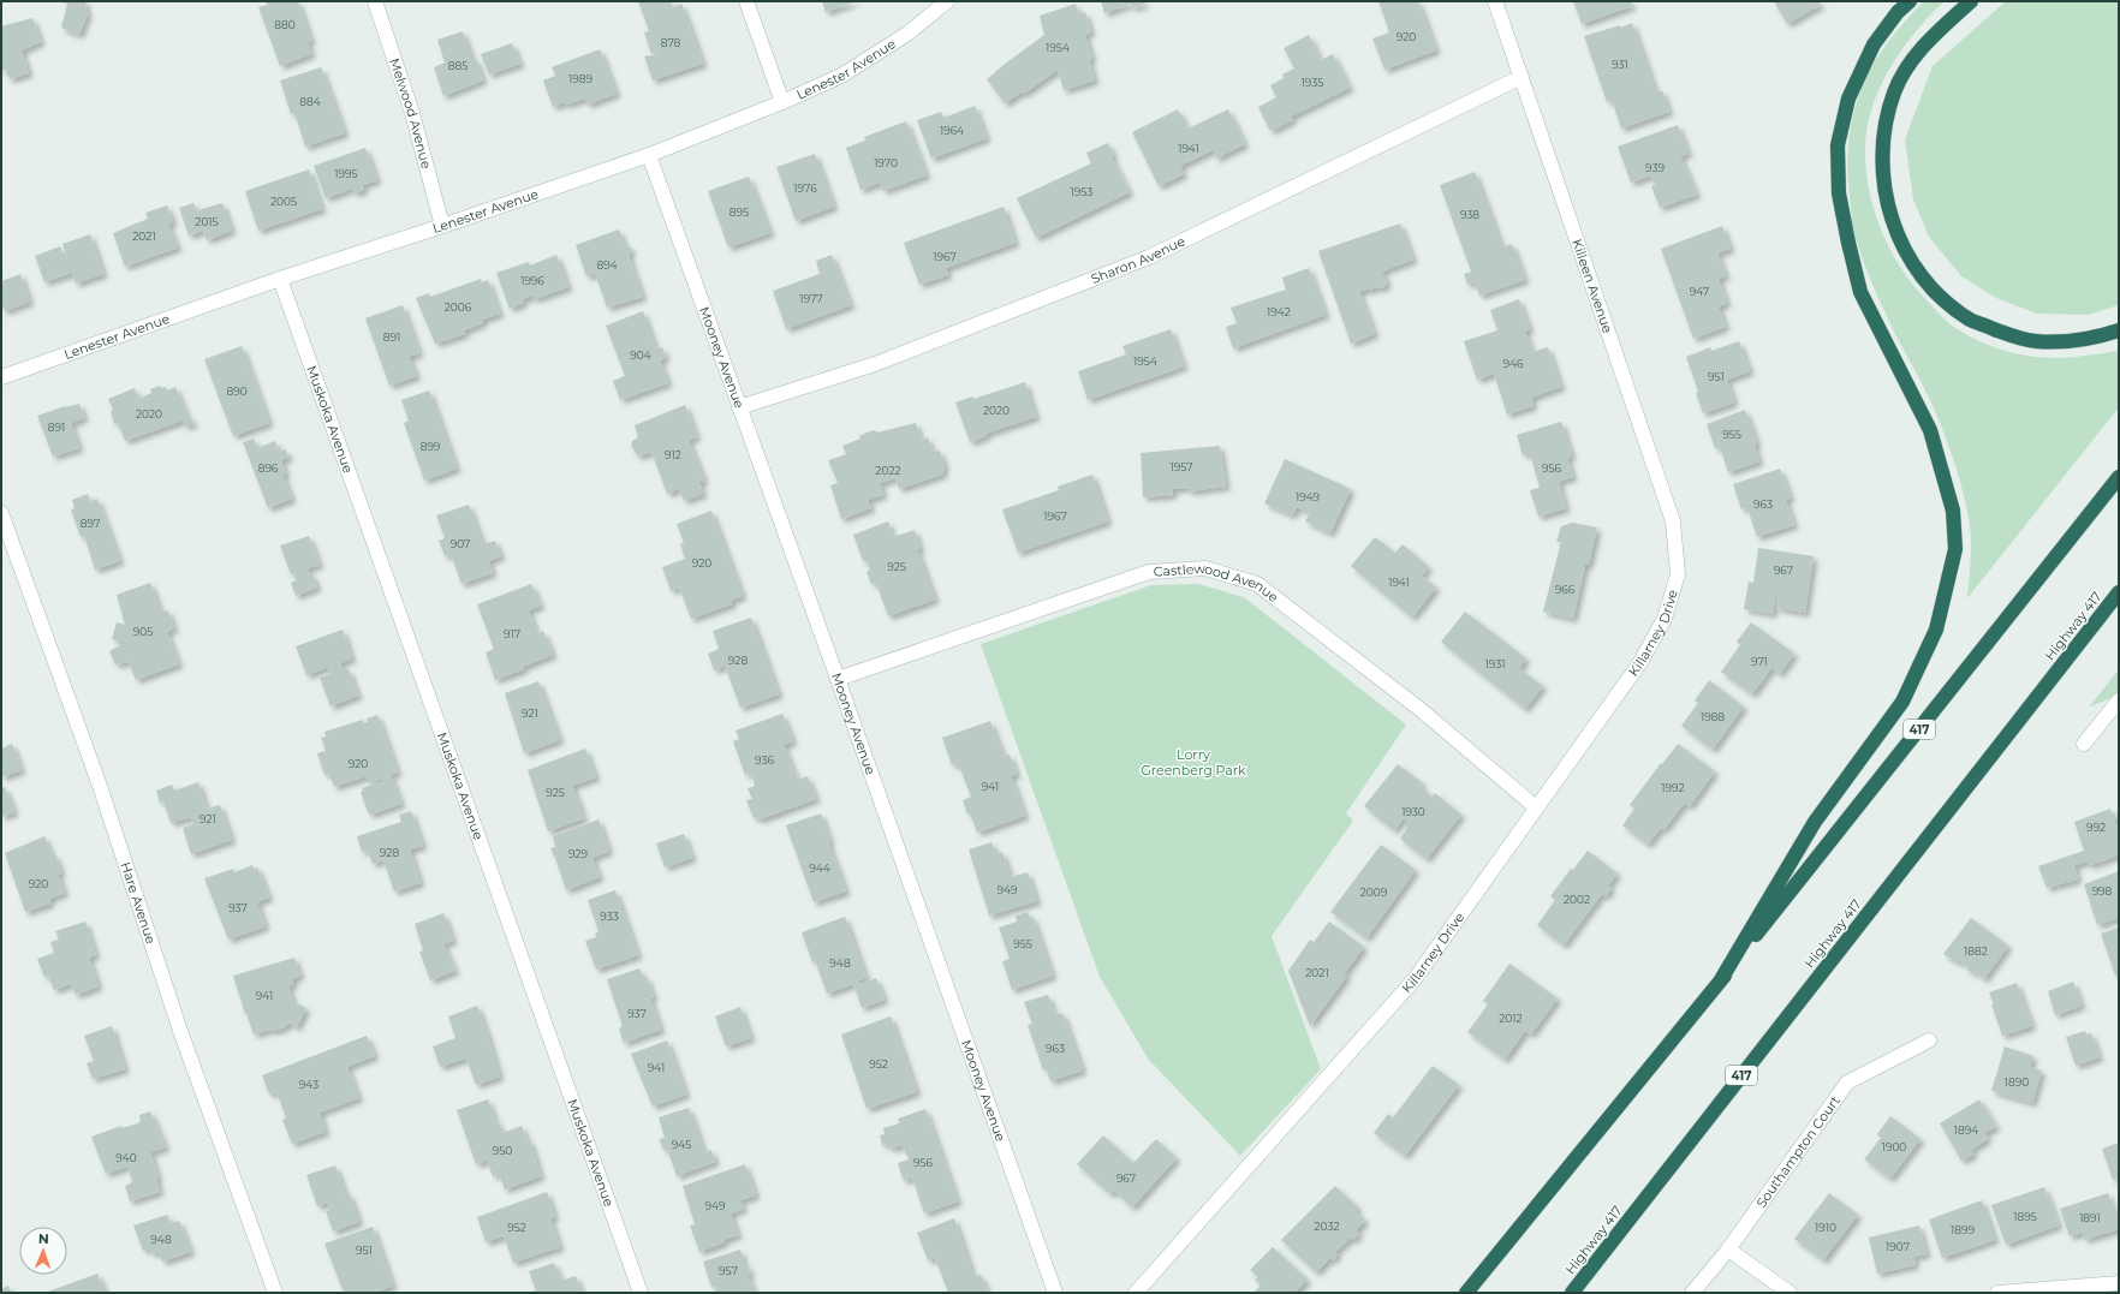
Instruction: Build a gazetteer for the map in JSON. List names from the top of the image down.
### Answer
{
  "streets": {
    "highway": ["Highway 417", "417"],
    "street": [
      "Lenester Avenue",
      "Melwood Avenue",
      "Sharon Avenue",
      "Killeen Avenue",
      "Mooney Avenue",
      "Muskoka Avenue",
      "Castlewood Avenue",
      "Killarney Drive",
      "Hare Avenue",
      "Southampton Court"
    ]
  },
  "crossings": [
    ["Lenester Avenue", "Melwood Avenue"],
    ["Lenester Avenue", "Mooney Avenue"],
    ["Lenester Avenue", "Muskoka Avenue"],
    ["Sharon Avenue", "Killeen Avenue"],
    ["Sharon Avenue", "Mooney Avenue"],
    ["Killeen Avenue", "Killarney Drive"],
    ["Mooney Avenue", "Castlewood Avenue"],
    ["Castlewood Avenue", "Killarney Drive"]
  ],
  "parks": ["Lorry Greenberg Park"],
  "house_numbers": [
    "880",
    "920",
    "878",
    "1954",
    "931",
    "885",
    "1989",
    "1935",
    "884",
    "1964",
    "1941",
    "1970",
    "939",
    "1995",
    "1976",
    "1953",
    "2005",
    "895",
    "938",
    "2015",
    "2021",
    "1967",
    "894",
    "1996",
    "947",
    "1977",
    "2006",
    "1942",
    "891",
    "904",
    "1954",
    "946",
    "951",
    "890",
    "2020",
    "2020",
    "891",
    "955",
    "899",
    "912",
    "1957",
    "896",
    "956",
    "2022",
    "1949",
    "963",
    "1967",
    "897",
    "907",
    "920",
    "925",
    "967",
    "1941",
    "966",
    "905",
    "917",
    "928",
    "971",
    "1931",
    "921",
    "1988",
    "936",
    "920",
    "941",
    "1992",
    "925",
    "1930",
    "921",
    "992",
    "928",
    "929",
    "944",
    "920",
    "949",
    "998",
    "2009",
    "2002",
    "937",
    "933",
    "955",
    "1882",
    "948",
    "2021",
    "941",
    "937",
    "2012",
    "963",
    "952",
    "941",
    "1890",
    "943",
    "1894",
    "945",
    "1900",
    "950",
    "940",
    "956",
    "967",
    "949",
    "1895",
    "1891",
    "2032",
    "952",
    "1910",
    "1899",
    "948",
    "1907",
    "951",
    "957"
  ],
  "north": "top"
}
